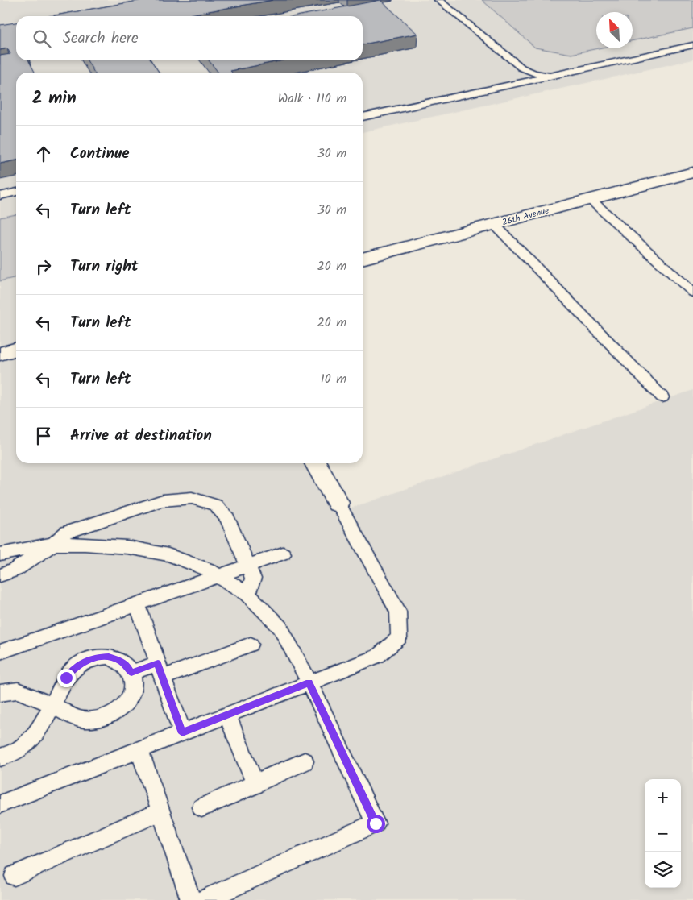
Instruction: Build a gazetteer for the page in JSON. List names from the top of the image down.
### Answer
{
  "streets": {
    "street": ["26th Avenue"]
  },
  "north": "top left",
  "page": {
    "search": "Search here",
    "heading": ["2 min", "Walk · 110 m"],
    "list": [
      ["Continue", "30 m"],
      ["Turn left", "30 m"],
      ["Turn right", "20 m"],
      ["Turn left", "20 m"],
      ["Turn left", "10 m"],
      "Arrive at destination"
    ],
    "map_buttons": ["+", "−"]
  }
}
